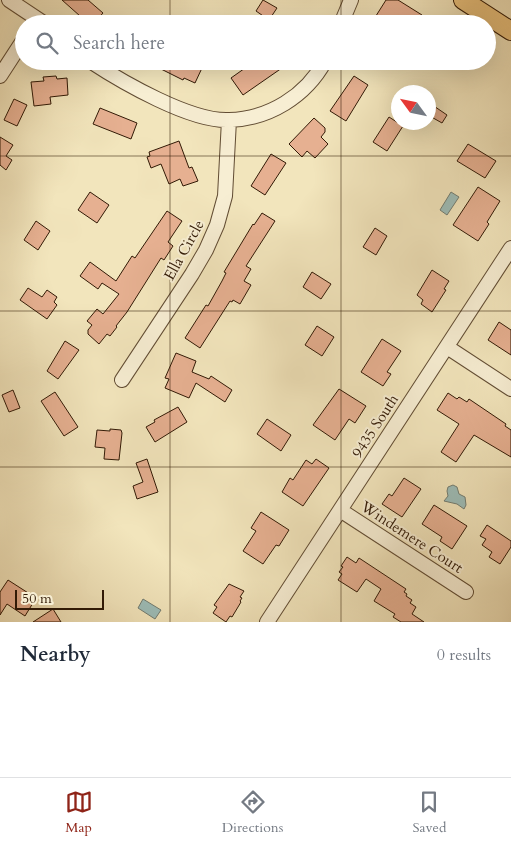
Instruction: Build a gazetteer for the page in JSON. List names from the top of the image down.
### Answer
{
  "streets": {
    "street": ["Ella Circle", "9435 South", "Windemere Court"]
  },
  "crossings": [
    ["9435 South", "Windemere Court"]
  ],
  "scale_bar": "50 m",
  "north": "top left",
  "page": {
    "search": "Search here",
    "scale": "50 m",
    "heading": ["Nearby", "0 results"],
    "nav": ["Map", "Directions", "Saved"]
  }
}
